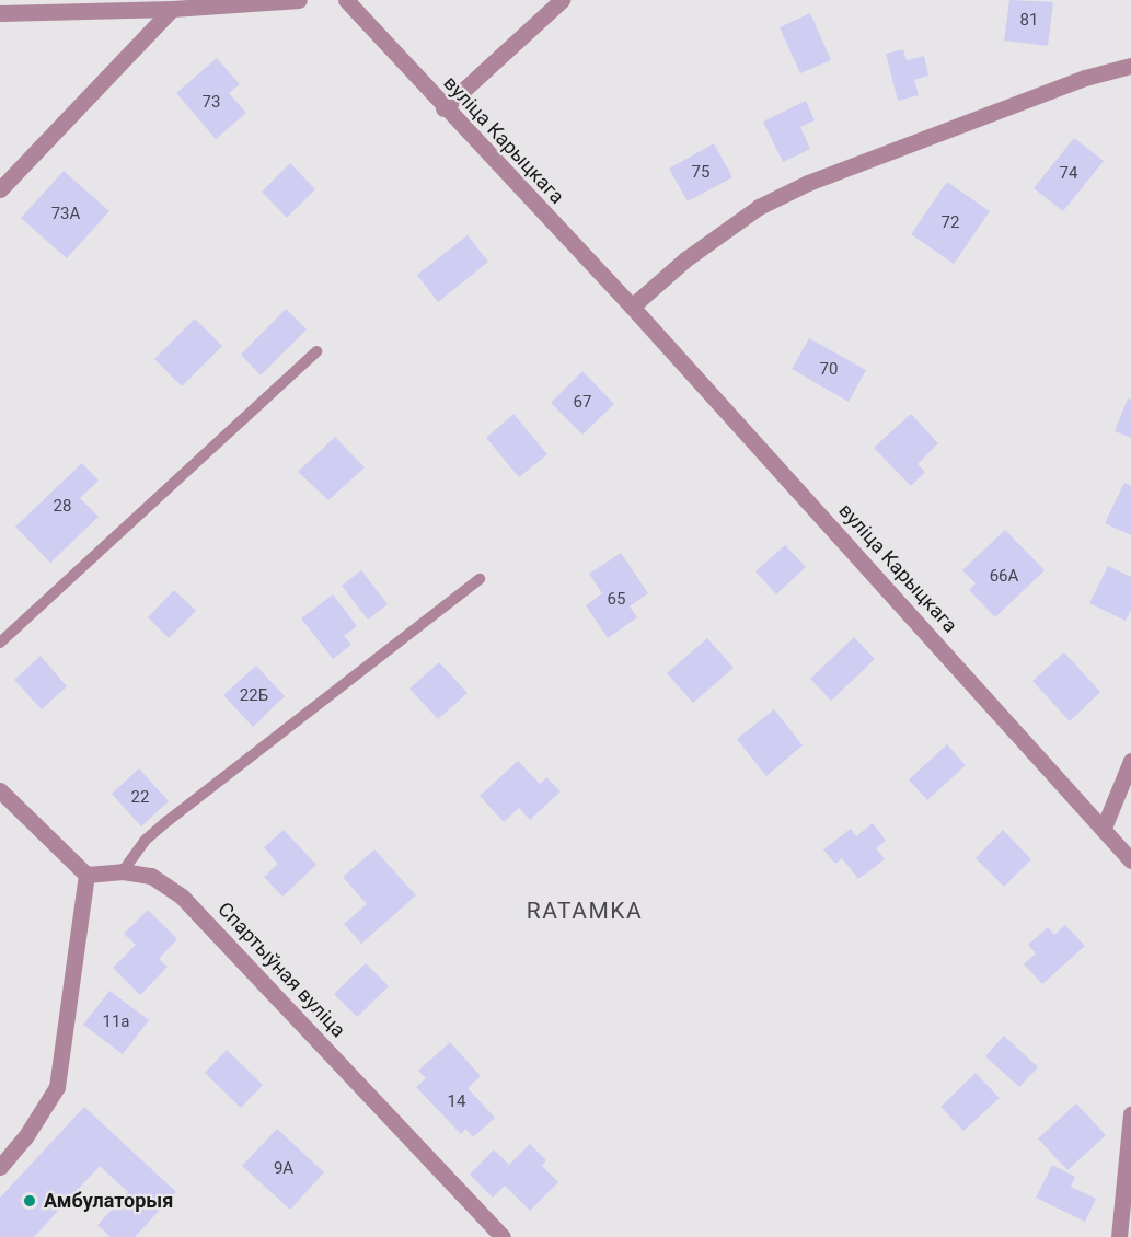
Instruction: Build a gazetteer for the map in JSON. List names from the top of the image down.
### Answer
{
  "streets": {
    "street": ["вуліца Карыцкага", "Спартыўная вуліца"]
  },
  "districts": ["RATAMKA"],
  "places": ["Амбулаторыя"],
  "house_numbers": [
    "81",
    "73",
    "75",
    "74",
    "73А",
    "72",
    "70",
    "67",
    "28",
    "66А",
    "65",
    "22Б",
    "22",
    "11а",
    "14",
    "9А"
  ]
}
